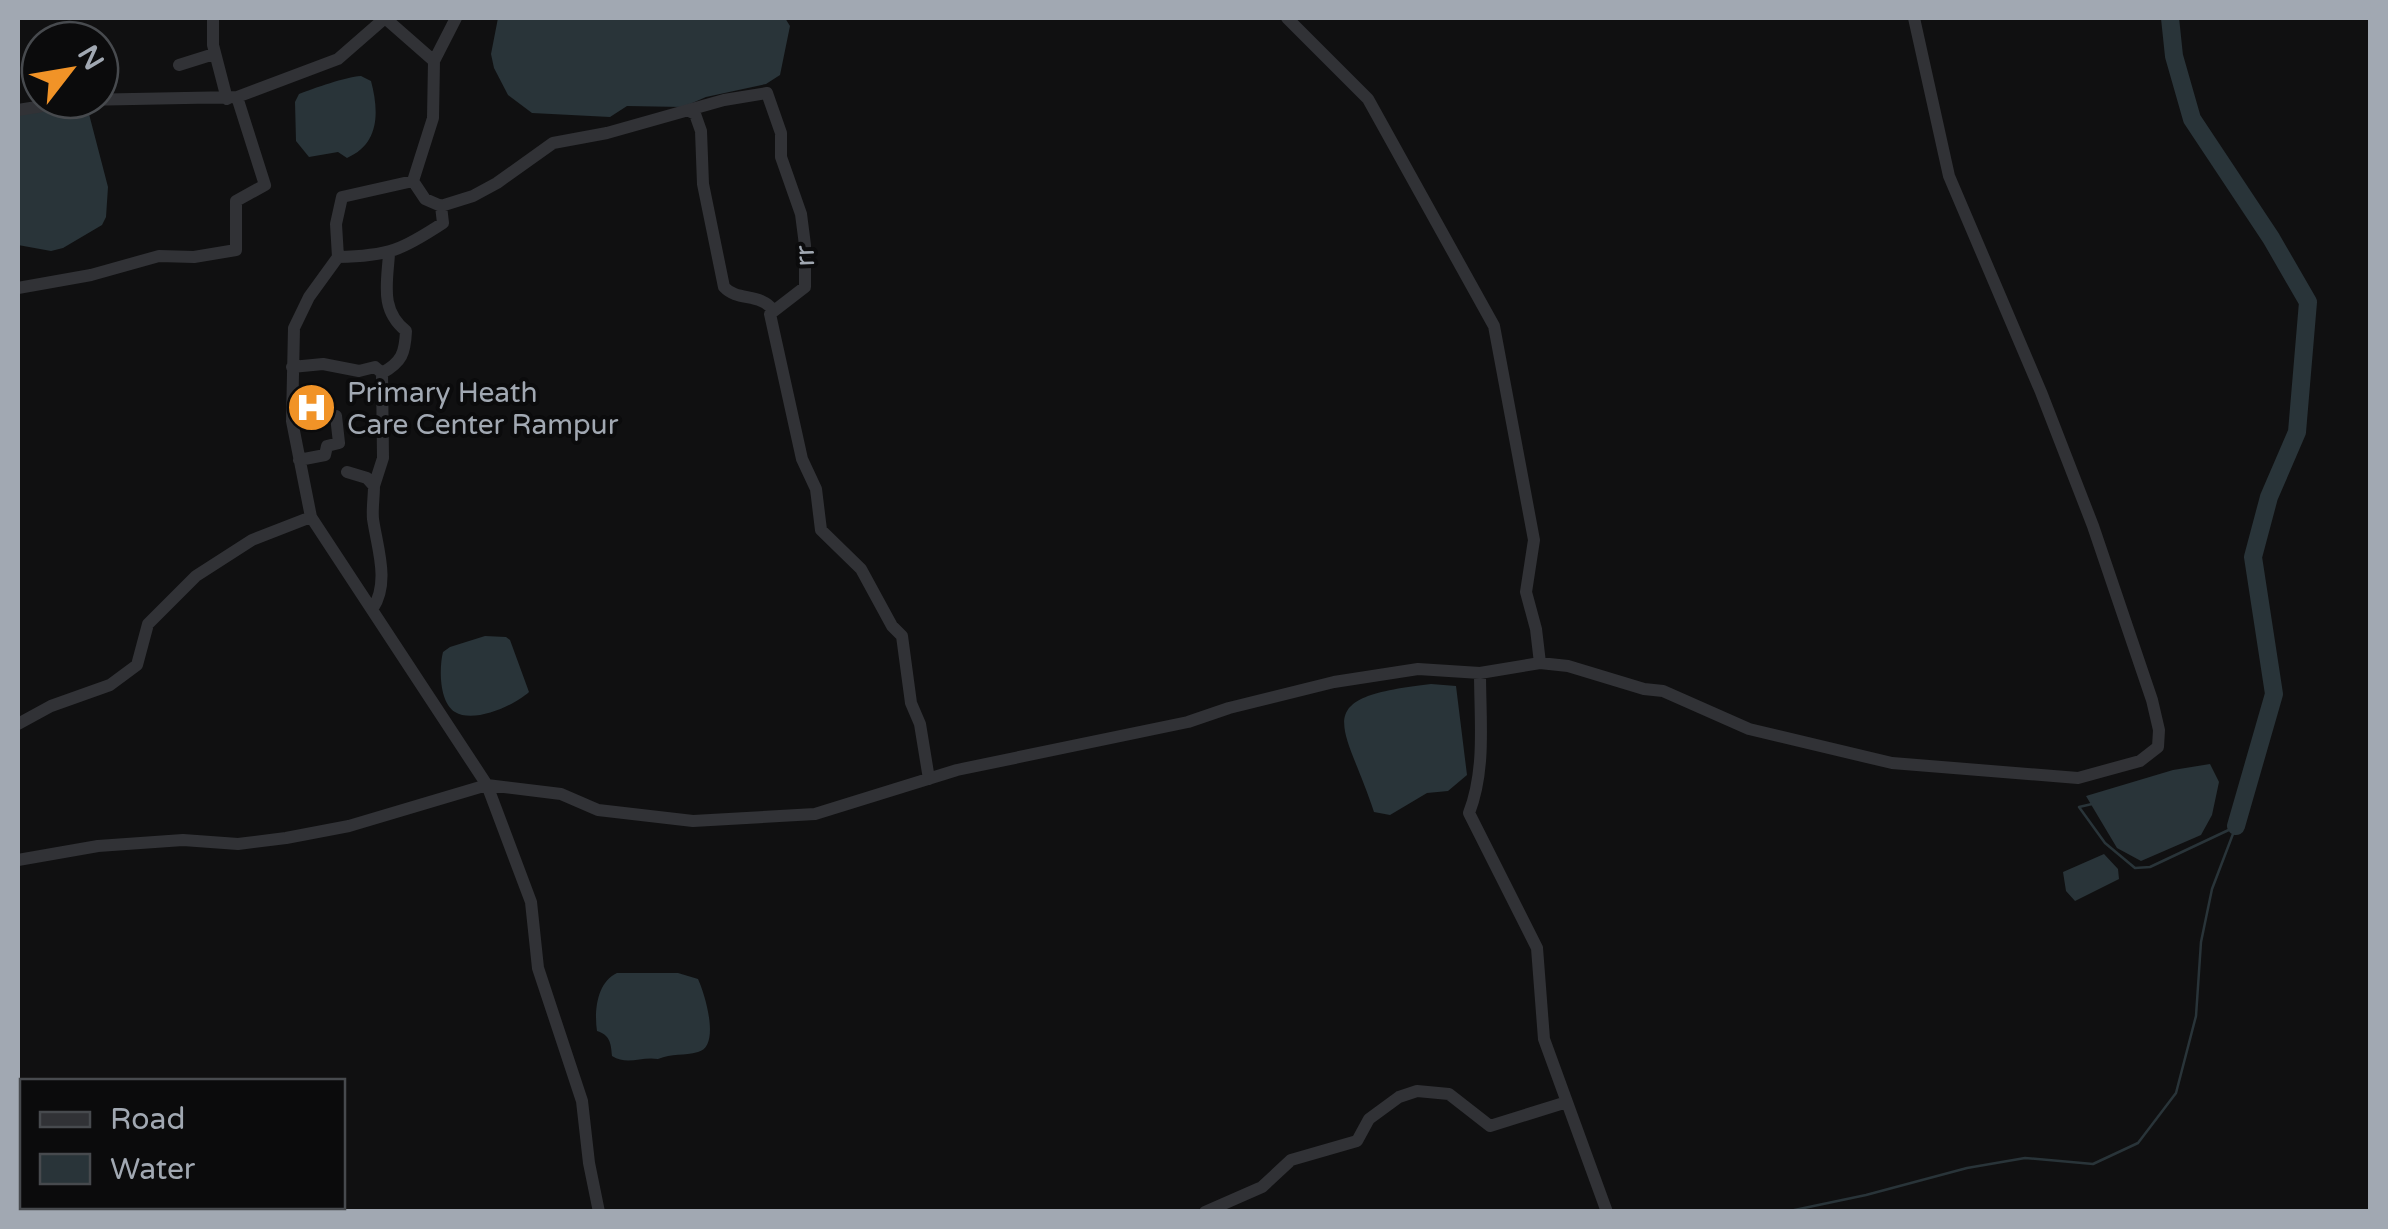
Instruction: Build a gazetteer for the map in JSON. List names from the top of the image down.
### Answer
{
  "streets": {
    "street": ["rr"]
  },
  "places": {
    "hospital": ["Primary Heath Care Center Rampur"]
  },
  "legend": ["Road", "Water"],
  "north": "top right"
}
